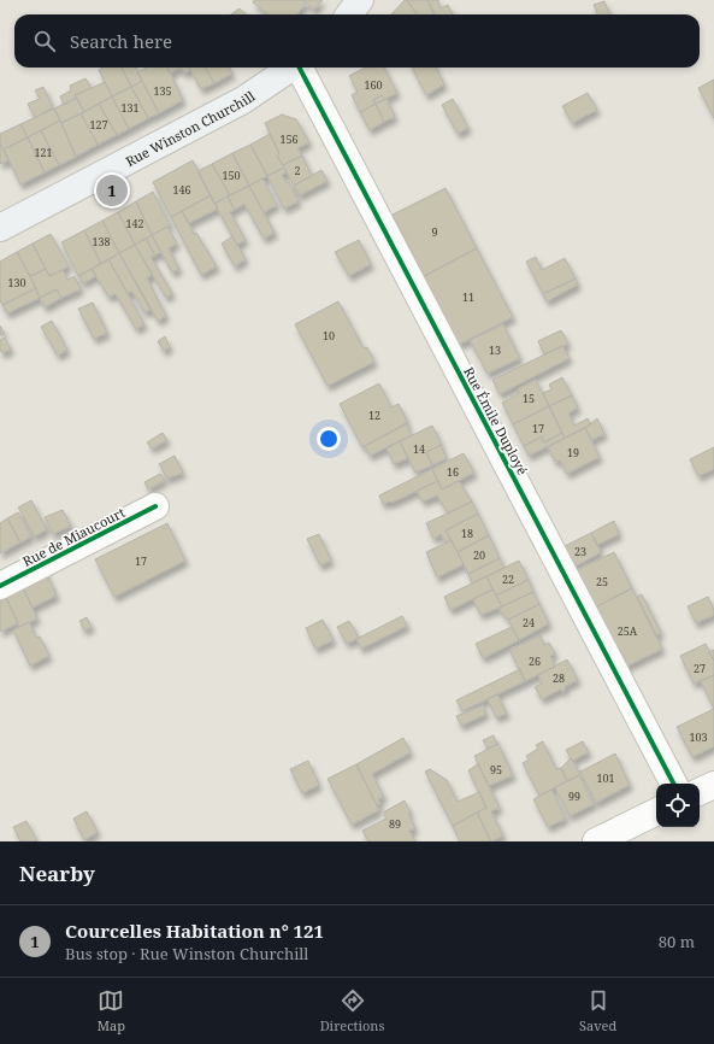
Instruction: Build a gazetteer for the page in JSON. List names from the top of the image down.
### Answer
{
  "streets": {
    "main road": ["Rue Winston Churchill"],
    "street": ["Rue Émile Duployé", "Rue de Miaucourt"]
  },
  "house_numbers": [
    "160",
    "135",
    "131",
    "127",
    "156",
    "121",
    "2",
    "150",
    "146",
    "142",
    "9",
    "138",
    "130",
    "11",
    "10",
    "13",
    "15",
    "12",
    "17",
    "14",
    "19",
    "16",
    "18",
    "23",
    "20",
    "17",
    "22",
    "25",
    "24",
    "25A",
    "26",
    "27",
    "28",
    "103",
    "95",
    "101",
    "99",
    "89"
  ],
  "page": {
    "search": "Search here",
    "pins": "1",
    "heading": "Nearby",
    "list": [
      {
        "mark": "1",
        "name": "Courcelles Habitation n° 121",
        "note": "Bus stop · Rue Winston Churchill",
        "value": "80 m"
      }
    ],
    "nav": ["Map", "Directions", "Saved"]
  }
}
